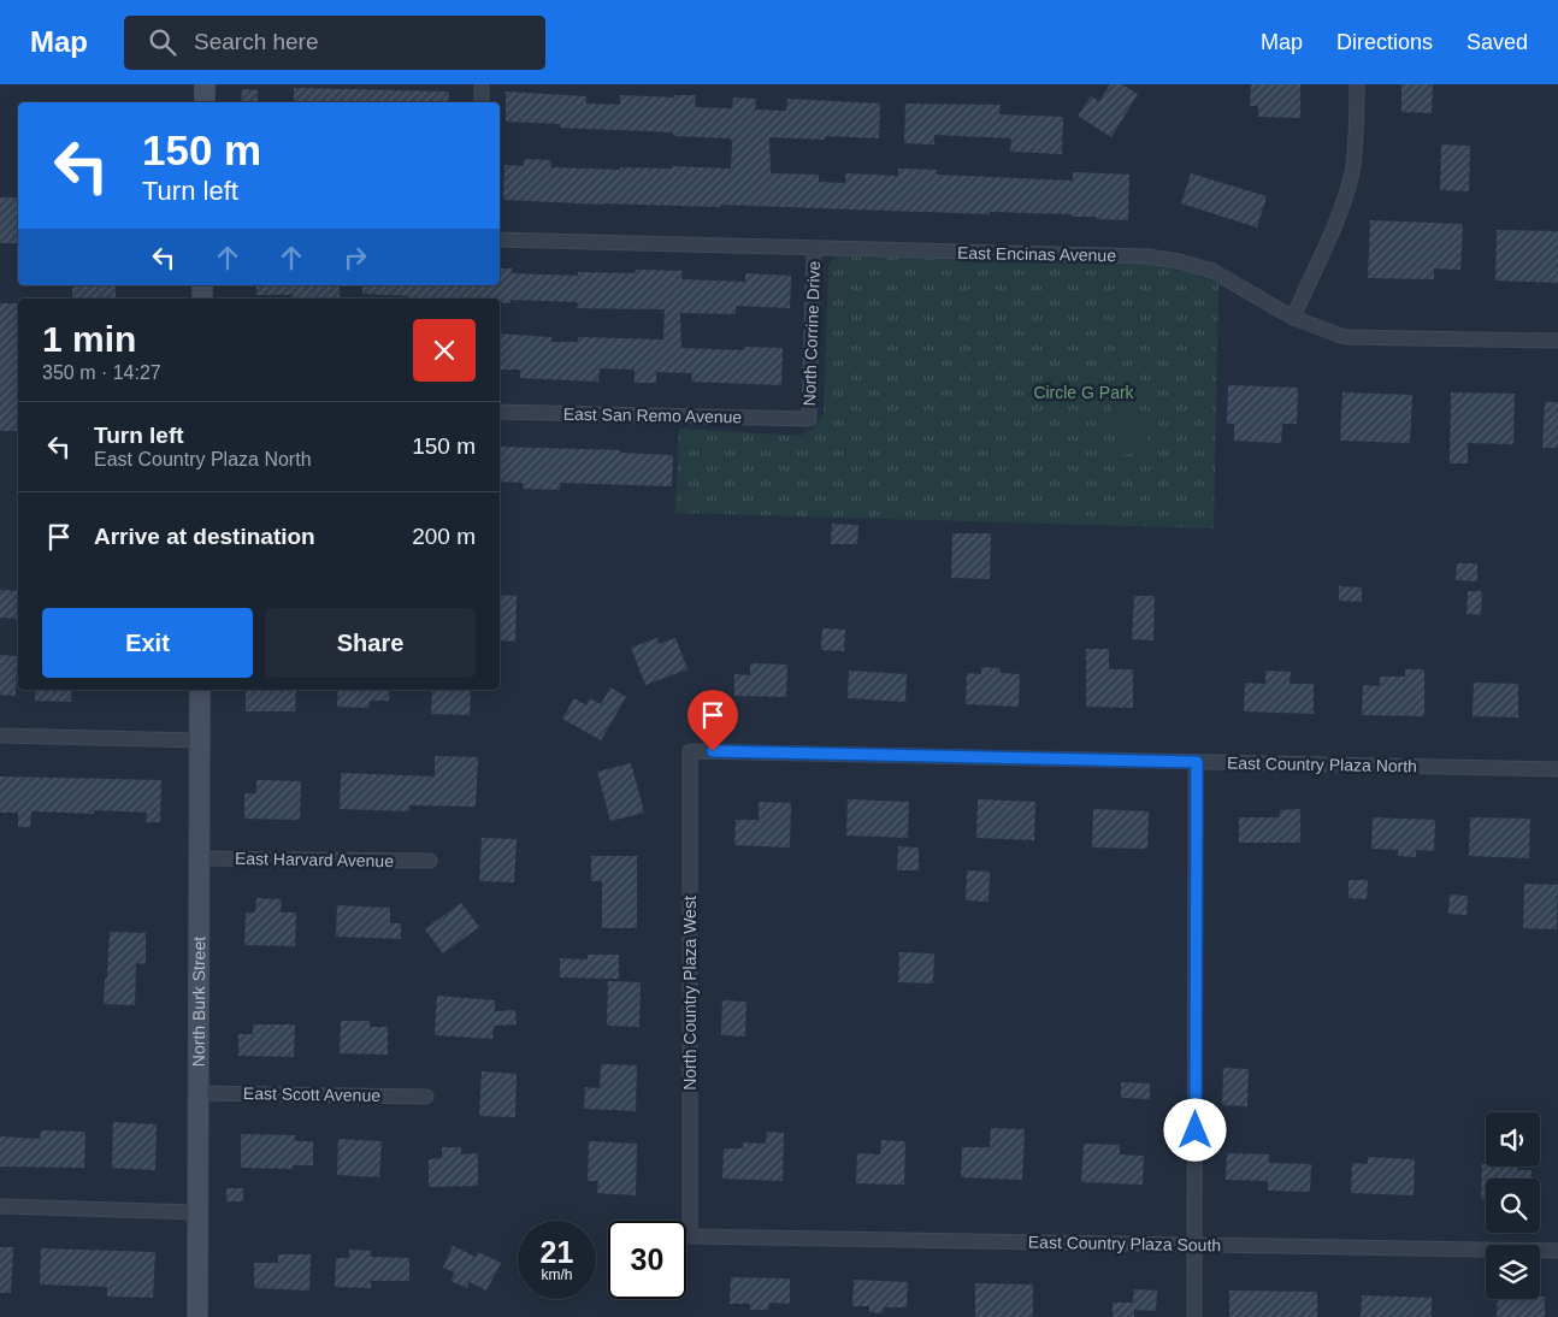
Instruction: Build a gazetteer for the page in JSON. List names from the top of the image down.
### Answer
{
  "streets": {
    "street": [
      "East Encinas Avenue",
      "North Corrine Drive",
      "East San Remo Avenue",
      "East Country Plaza North",
      "East Harvard Avenue",
      "North Country Plaza West",
      "North Burk Street",
      "East Scott Avenue",
      "East Country Plaza South"
    ]
  },
  "crossings": [
    ["East Encinas Avenue", "North Corrine Drive"],
    ["North Corrine Drive", "East San Remo Avenue"],
    ["East Country Plaza North", "North Country Plaza West"],
    ["East Harvard Avenue", "North Burk Street"],
    ["North Country Plaza West", "East Country Plaza South"],
    ["North Burk Street", "East Scott Avenue"]
  ],
  "parks": ["Circle G Park"],
  "page": {
    "header": "Map",
    "search": "Search here",
    "nav": ["Map", "Directions", "Saved"],
    "turn": ["150 m", "Turn left"],
    "heading": ["1 min", "350 m · 14:27"],
    "list": [
      {
        "name": "Turn left",
        "note": "East Country Plaza North",
        "value": "150 m"
      },
      {
        "name": "Arrive at destination",
        "value": "200 m"
      }
    ],
    "buttons": ["Exit", "Share"],
    "speed": "21 km/h",
    "limit": "30"
  }
}
